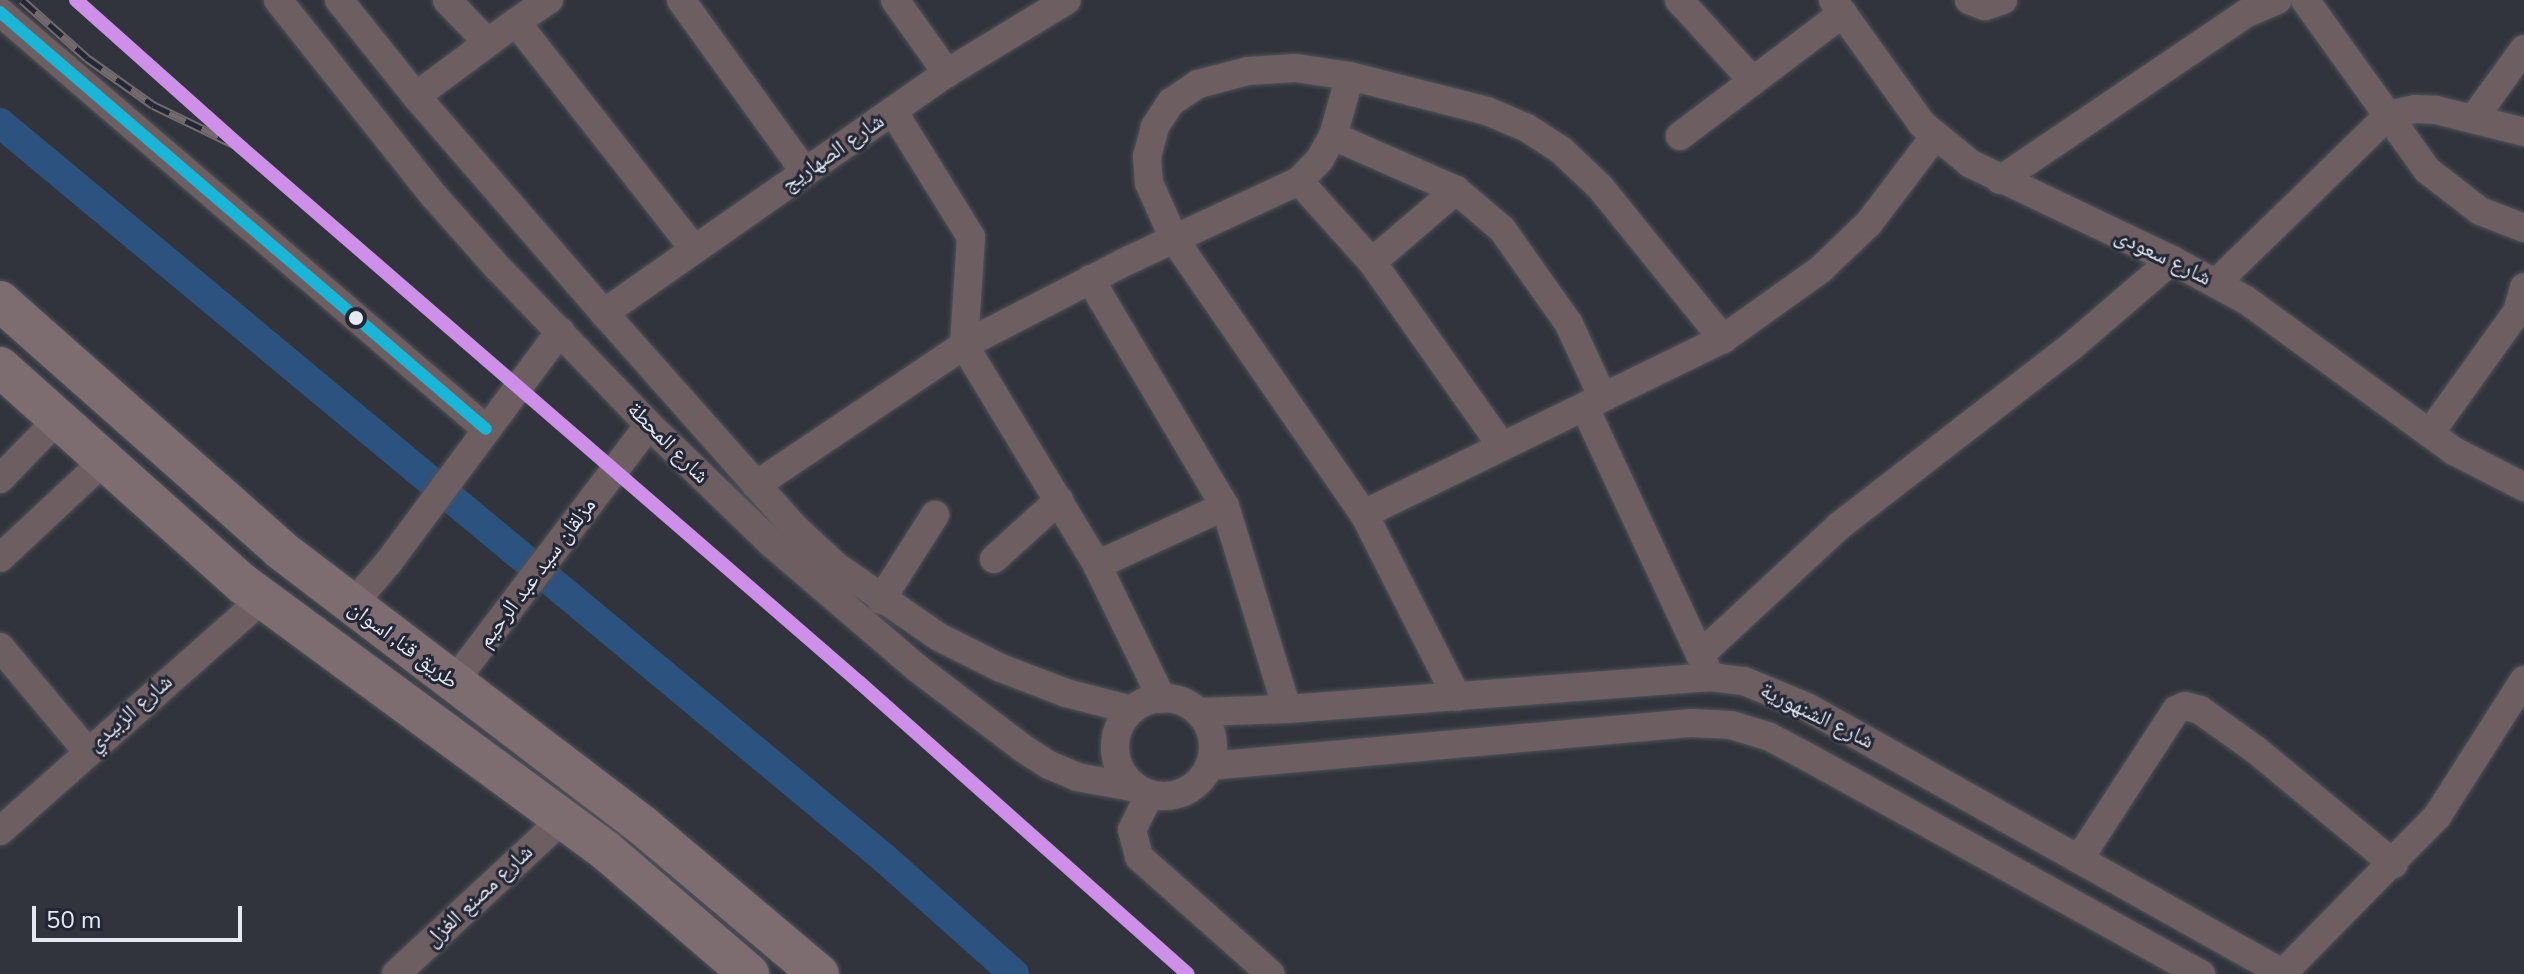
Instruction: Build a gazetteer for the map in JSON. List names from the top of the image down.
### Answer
{
  "streets": {
    "highway": ["طريق قنا, اسوان"],
    "street": [
      "شارع الصهاريج",
      "شارع سعودى",
      "شارع المحطة",
      "مزلقان سيد عبد الرحيم",
      "شارع الزبيدي",
      "شارع الشنهورية",
      "شارع مصنع الغزل"
    ]
  },
  "crossings": [
    ["شارع الصهاريج", "شارع المحطة"],
    ["شارع المحطة", "مزلقان سيد عبد الرحيم"],
    ["شارع المحطة", "شارع الشنهورية"],
    ["مزلقان سيد عبد الرحيم", "طريق قنا, اسوان"],
    ["طريق قنا, اسوان", "شارع الزبيدي"],
    ["طريق قنا, اسوان", "شارع مصنع الغزل"]
  ],
  "scale_bar": "50 m"
}
